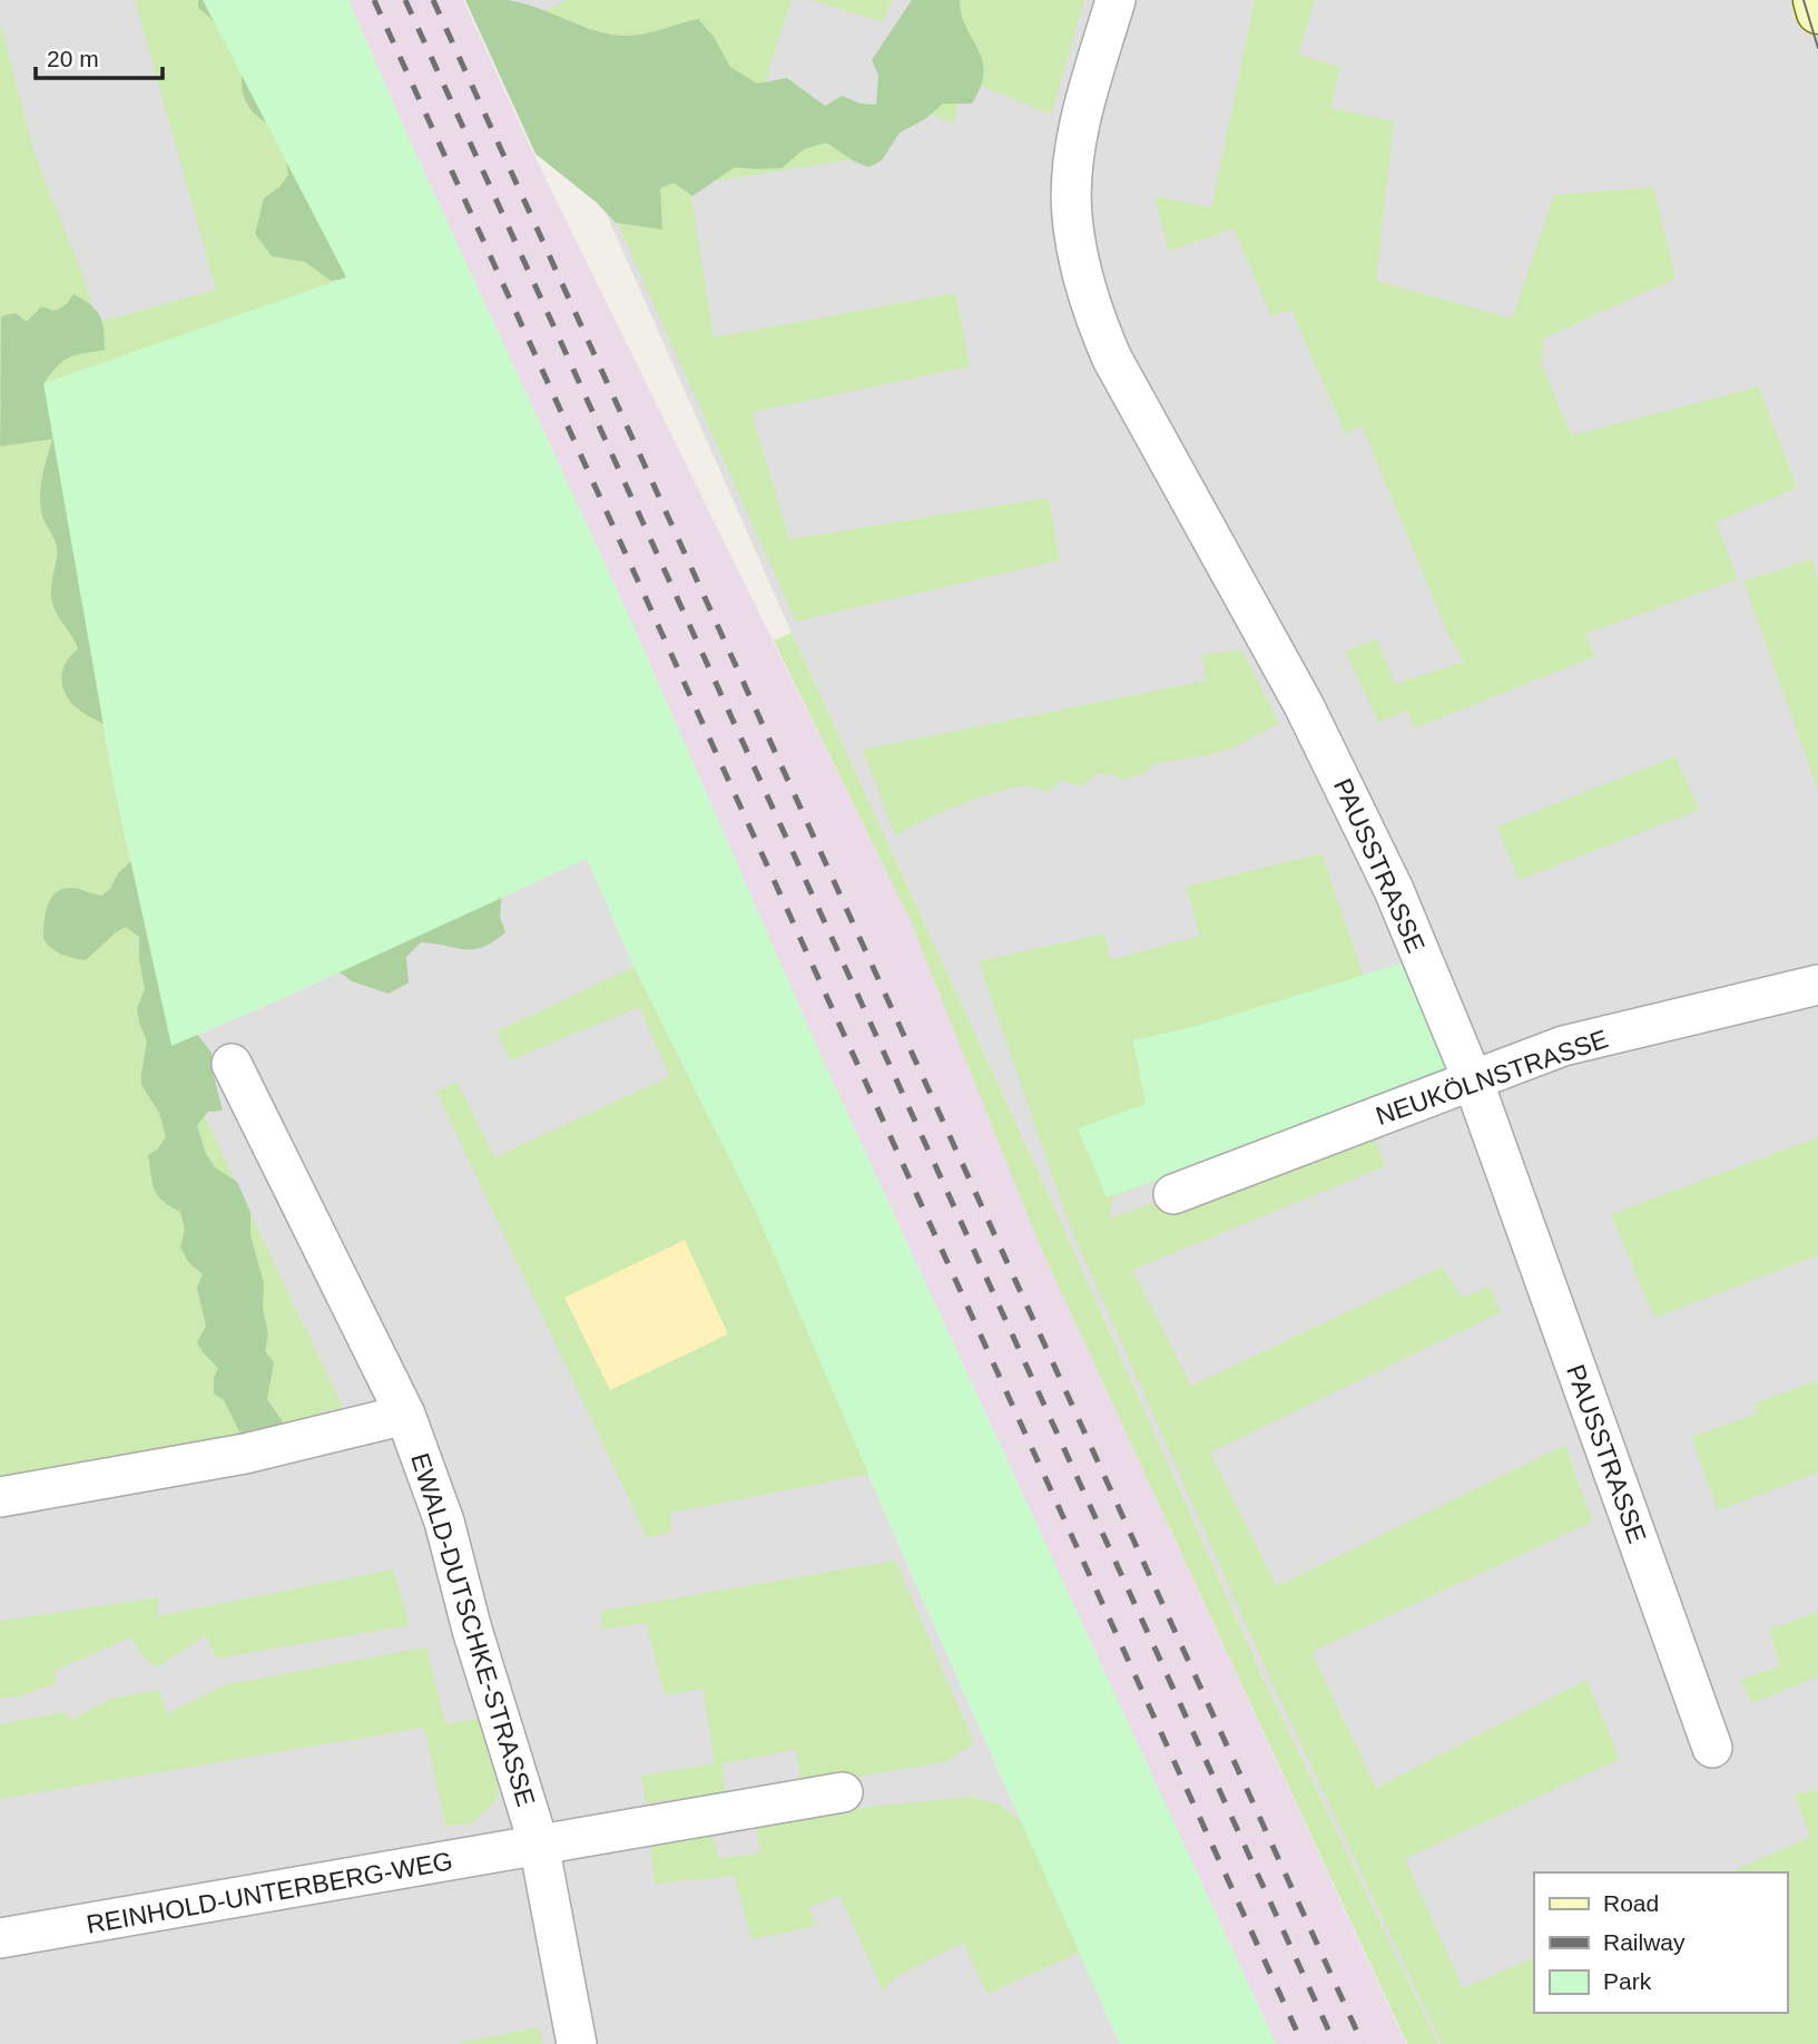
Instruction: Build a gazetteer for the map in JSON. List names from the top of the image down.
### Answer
{
  "streets": {
    "street": [
      "PAUSSTRASSE",
      "NEUKÖLNSTRASSE",
      "EWALD-DUTSCHKE-STRASSE",
      "REINHOLD-UNTERBERG-WEG"
    ]
  },
  "crossings": [
    ["PAUSSTRASSE", "NEUKÖLNSTRASSE"],
    ["EWALD-DUTSCHKE-STRASSE", "REINHOLD-UNTERBERG-WEG"]
  ],
  "legend": ["Road", "Railway", "Park"],
  "scale_bar": "20 m"
}
